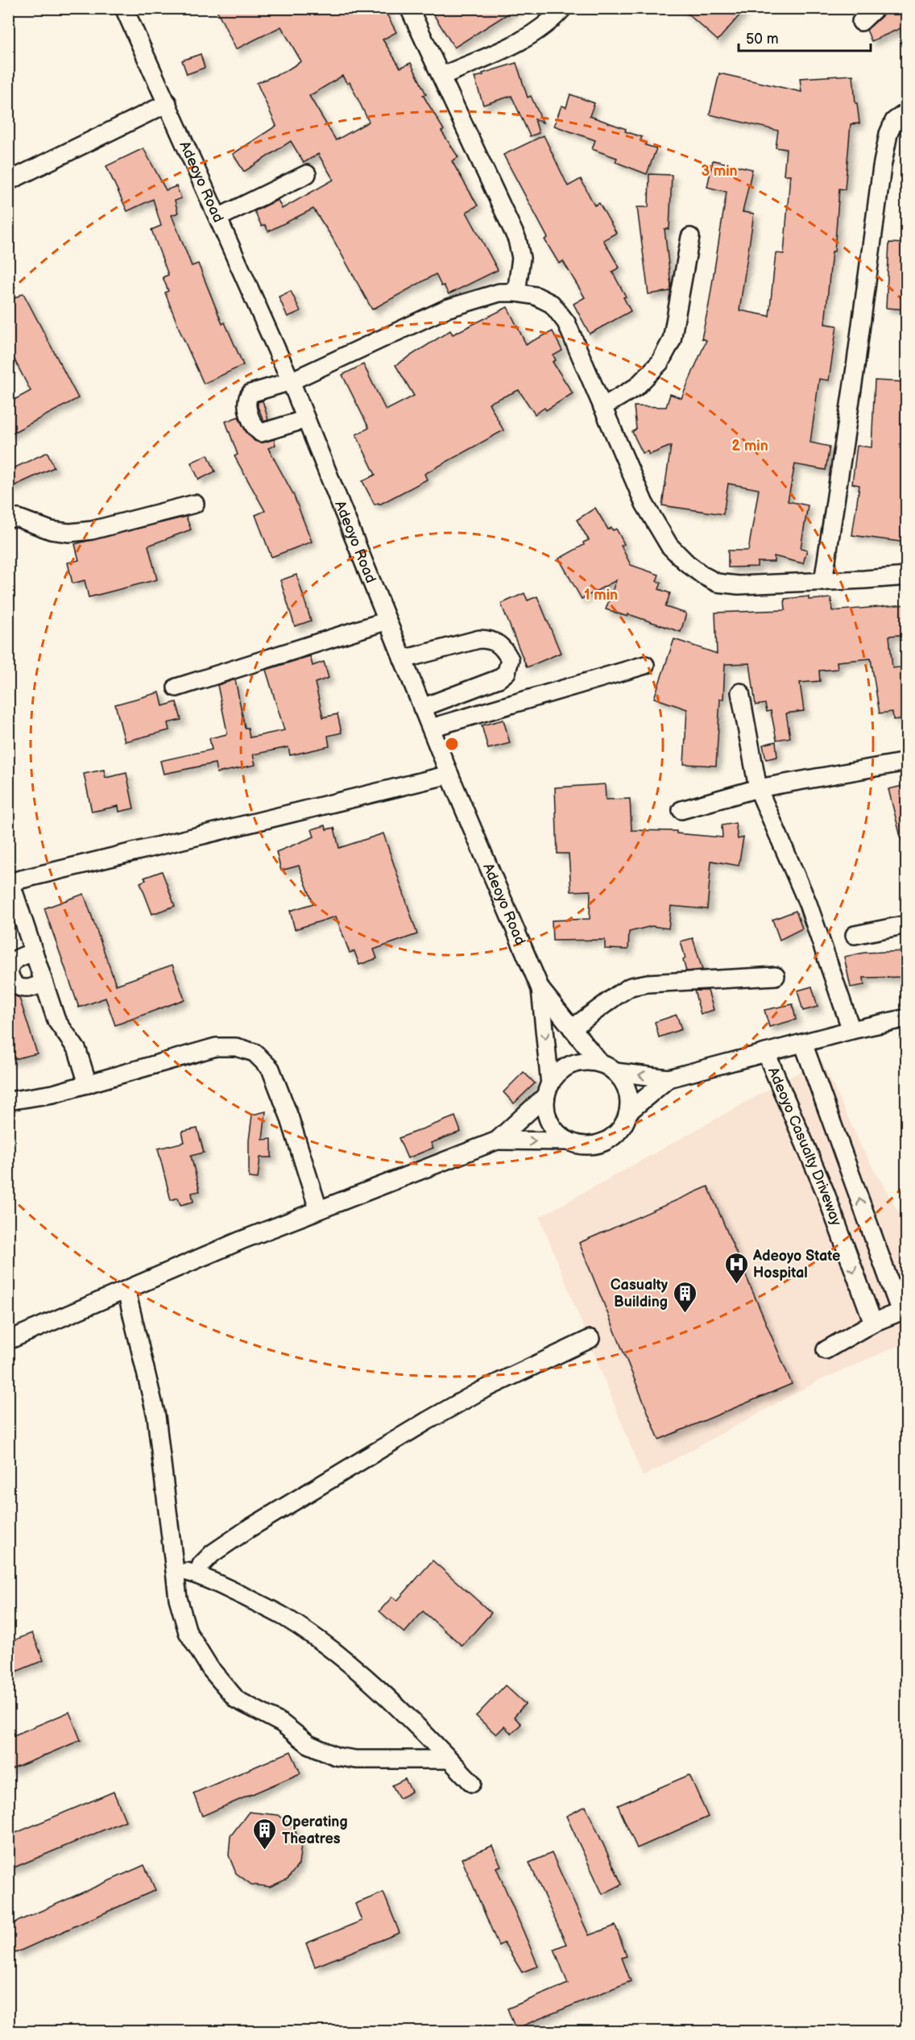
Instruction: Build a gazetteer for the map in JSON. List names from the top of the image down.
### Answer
{
  "streets": {
    "street": ["Adeoyo Road", "Adeoyo Casualty Driveway"]
  },
  "places": {
    "hospital": ["Adeoyo State Hospital"],
    "building": ["Casualty Building", "Operating Theatres"]
  },
  "scale_bar": "50 m",
  "rings": ["3 min", "2 min", "1 min"]
}
